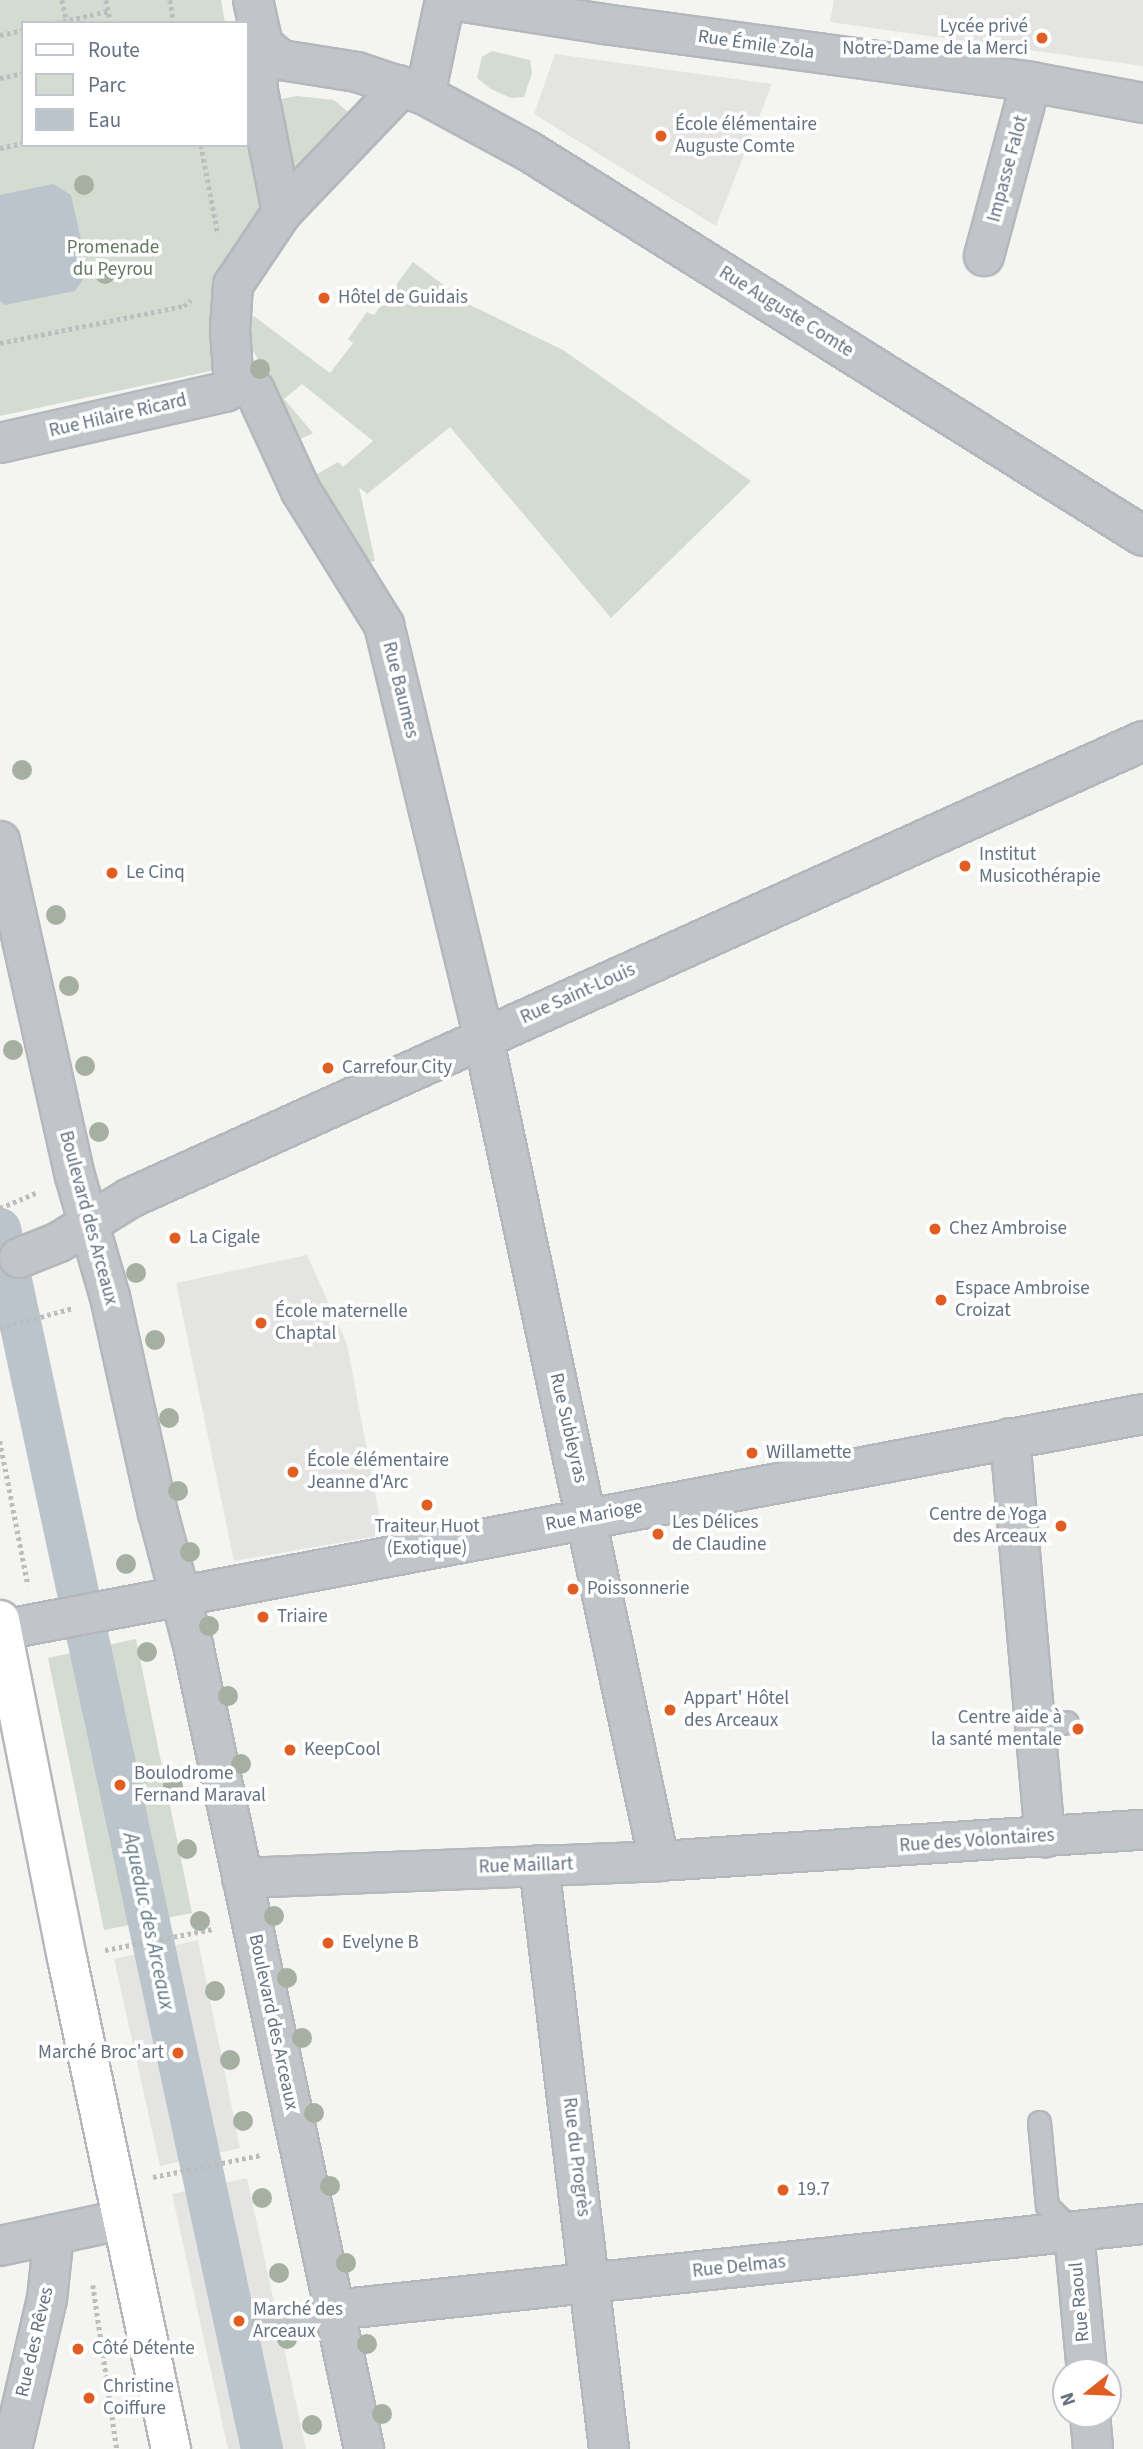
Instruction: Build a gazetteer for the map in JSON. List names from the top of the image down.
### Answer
{
  "streets": {
    "street": [
      "Rue Émile Zola",
      "Impasse Falot",
      "Rue Auguste Comte",
      "Rue Hilaire Ricard",
      "Rue Baumes",
      "Rue Saint-Louis",
      "Boulevard des Arceaux",
      "Rue Subleyras",
      "Rue Marioge",
      "Rue des Volontaires",
      "Rue Maillart",
      "Rue du Progrès",
      "Rue Delmas",
      "Rue Raoul",
      "Rue des Rêves"
    ]
  },
  "crossings": [
    ["Rue Émile Zola", "Impasse Falot"],
    ["Rue Hilaire Ricard", "Rue Baumes"],
    ["Rue Baumes", "Rue Saint-Louis"],
    ["Rue Baumes", "Rue Subleyras"],
    ["Rue Saint-Louis", "Boulevard des Arceaux"],
    ["Rue Saint-Louis", "Rue Subleyras"],
    ["Boulevard des Arceaux", "Rue Marioge"],
    ["Boulevard des Arceaux", "Rue Maillart"],
    ["Boulevard des Arceaux", "Rue Delmas"],
    ["Rue Subleyras", "Rue Marioge"],
    ["Rue Subleyras", "Rue Maillart"],
    ["Rue des Volontaires", "Rue Maillart"],
    ["Rue Maillart", "Rue du Progrès"],
    ["Rue du Progrès", "Rue Delmas"],
    ["Rue Delmas", "Rue Raoul"]
  ],
  "water": ["Aqueduc des Arceaux"],
  "parks": ["Promenade du Peyrou"],
  "places": [
    "Lycée privé Notre-Dame de la Merci",
    "École élémentaire Auguste Comte",
    "Hôtel de Guidais",
    "Institut Musicothérapie",
    "Le Cinq",
    "Carrefour City",
    "Chez Ambroise",
    "La Cigale",
    "Espace Ambroise Croizat",
    "École maternelle Chaptal",
    "Willamette",
    "École élémentaire Jeanne d'Arc",
    "Traiteur Huot (Exotique)",
    "Centre de Yoga des Arceaux",
    "Les Délices de Claudine",
    "Poissonnerie",
    "Triaire",
    "Appart' Hôtel des Arceaux",
    "Centre aide à la santé mentale",
    "KeepCool",
    "Boulodrome Fernand Maraval",
    "Evelyne B",
    "Marché Broc'art",
    "19.7",
    "Marché des Arceaux",
    "Côté Détente",
    "Christine Coiffure"
  ],
  "legend": ["Route", "Parc", "Eau"],
  "north": "left"
}
